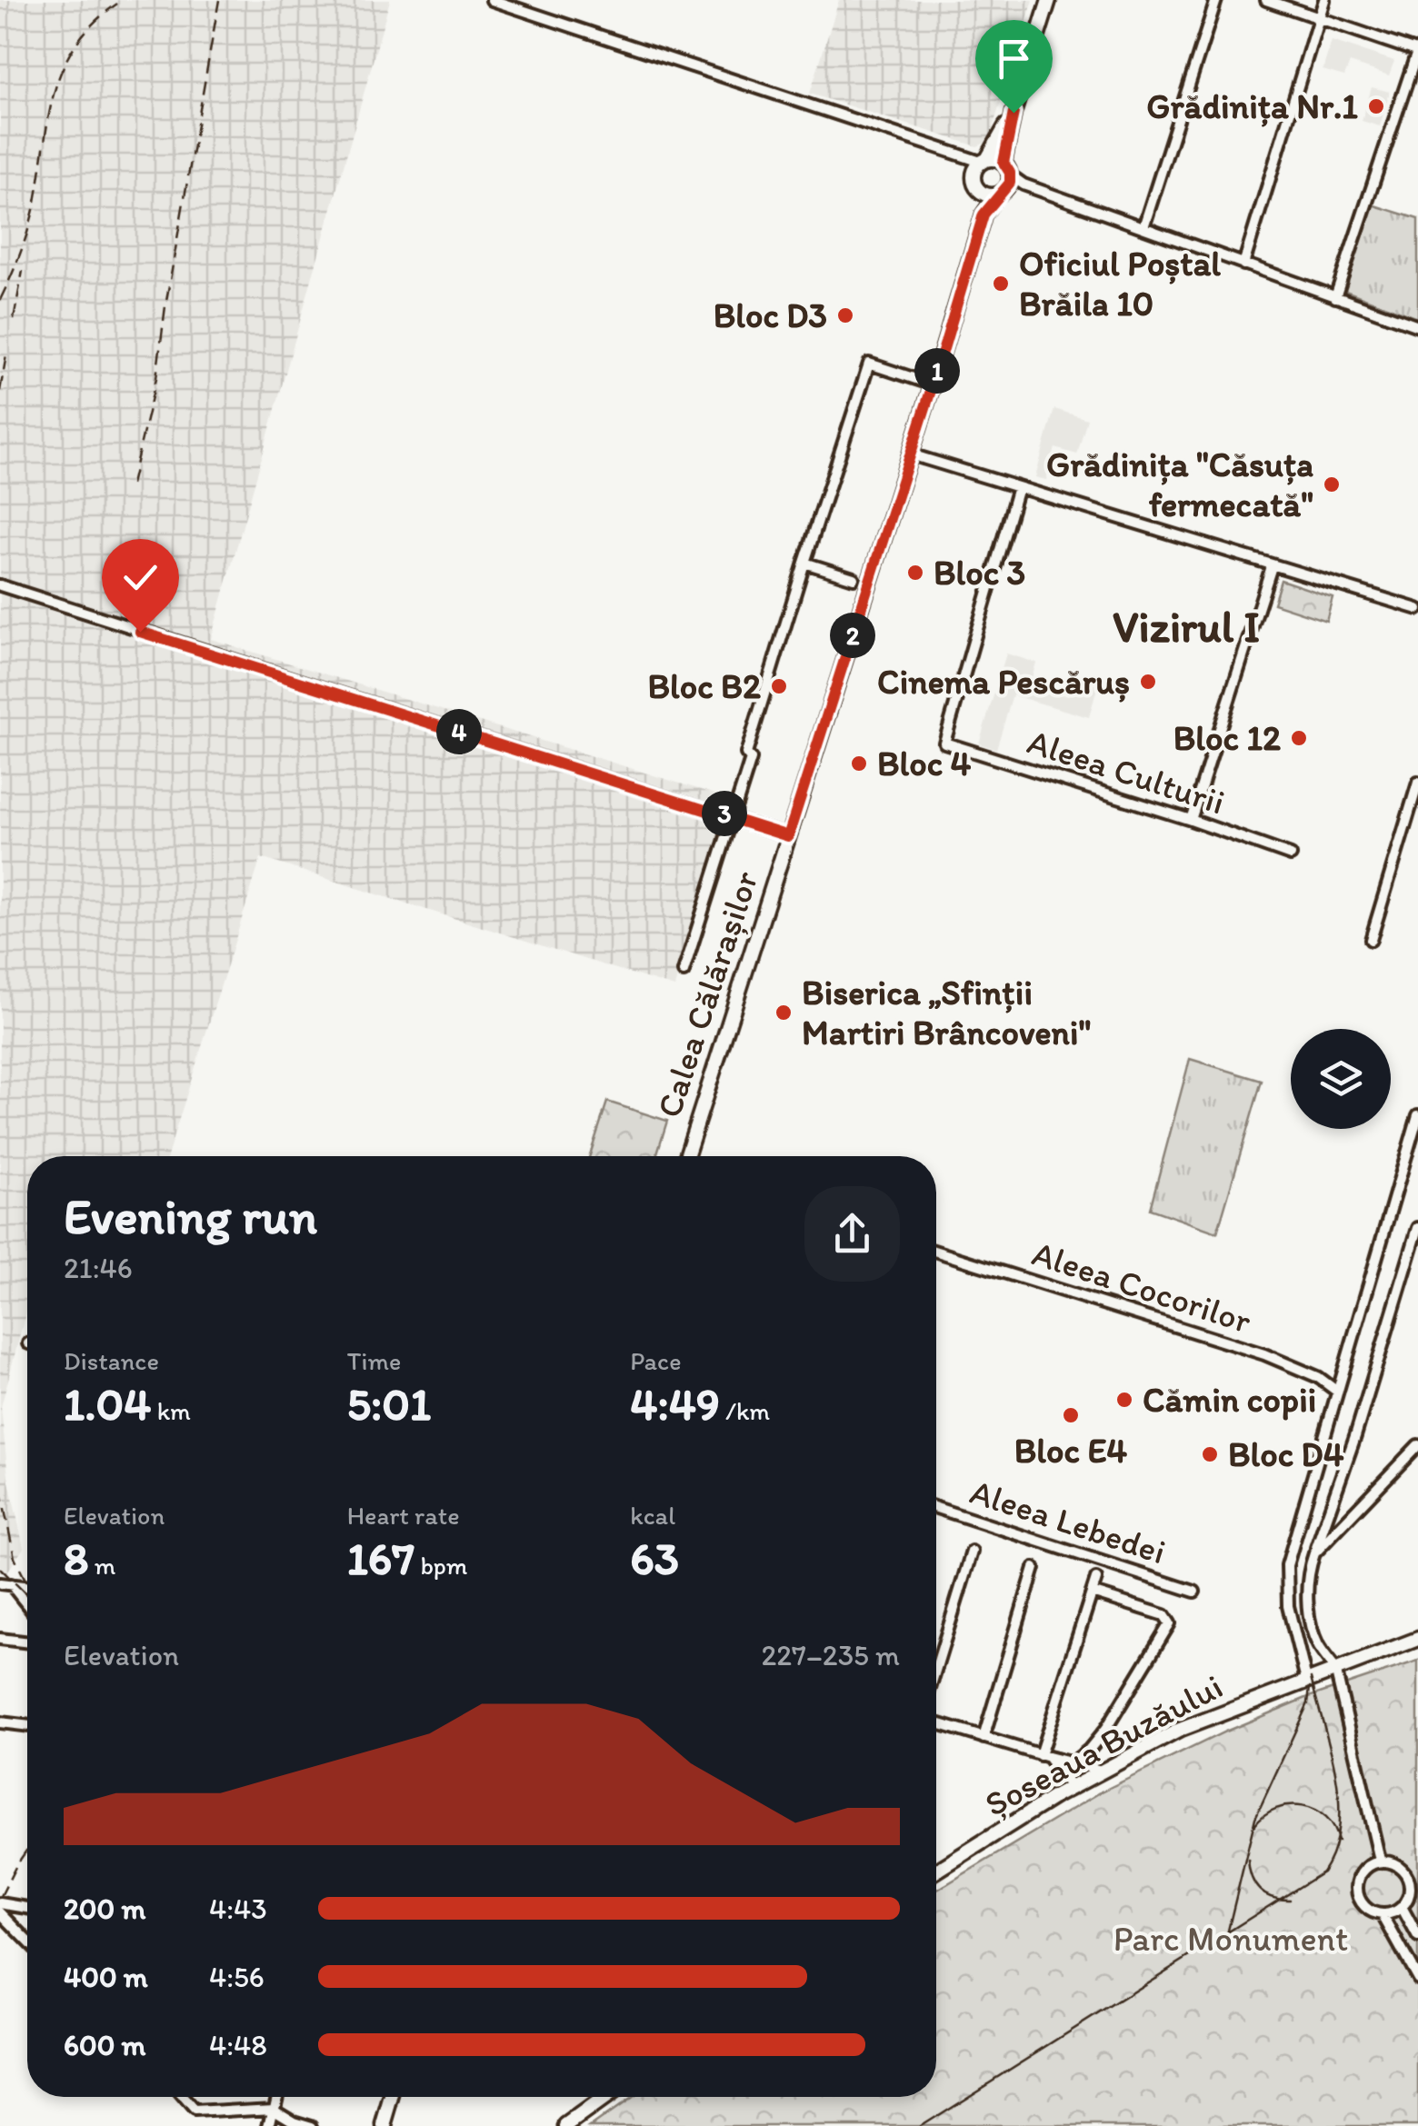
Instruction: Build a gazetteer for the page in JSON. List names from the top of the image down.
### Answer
{
  "streets": {
    "main road": ["Calea Călărașilor", "Șoseaua Buzăului"],
    "street": ["Aleea Culturii", "Aleea Cocorilor", "Aleea Lebedei"]
  },
  "districts": ["Vizirul I"],
  "parks": ["Parc Monument"],
  "places": [
    "Grădinița Nr.1",
    "Oficiul Poștal Brăila 10",
    "Bloc D3",
    "Grădinița \"Căsuța fermecată\"",
    "Bloc 3",
    "Cinema Pescăruș",
    "Bloc B2",
    "Bloc 12",
    "Bloc 4",
    "Biserica „Sfinții Martiri Brâncoveni\"",
    "Cămin copii",
    "Bloc E4",
    "Bloc D4"
  ],
  "page": {
    "pins": [
      "1",
      "2",
      "4",
      "3"
    ],
    "heading": ["Evening run", "21:46"],
    "stats": [
      ["Distance", "1.04 km"],
      ["Time", "5:01"],
      ["Pace", "4:49 /km"],
      ["Elevation", "8 m"],
      ["Heart rate", "167 bpm"],
      ["kcal", "63"]
    ],
    "chart": ["Elevation", "227–235 m"],
    "list": [
      {
        "name": "200 m",
        "note": "4:43"
      },
      {
        "name": "400 m",
        "note": "4:56"
      },
      {
        "name": "600 m",
        "note": "4:48"
      }
    ]
  }
}
